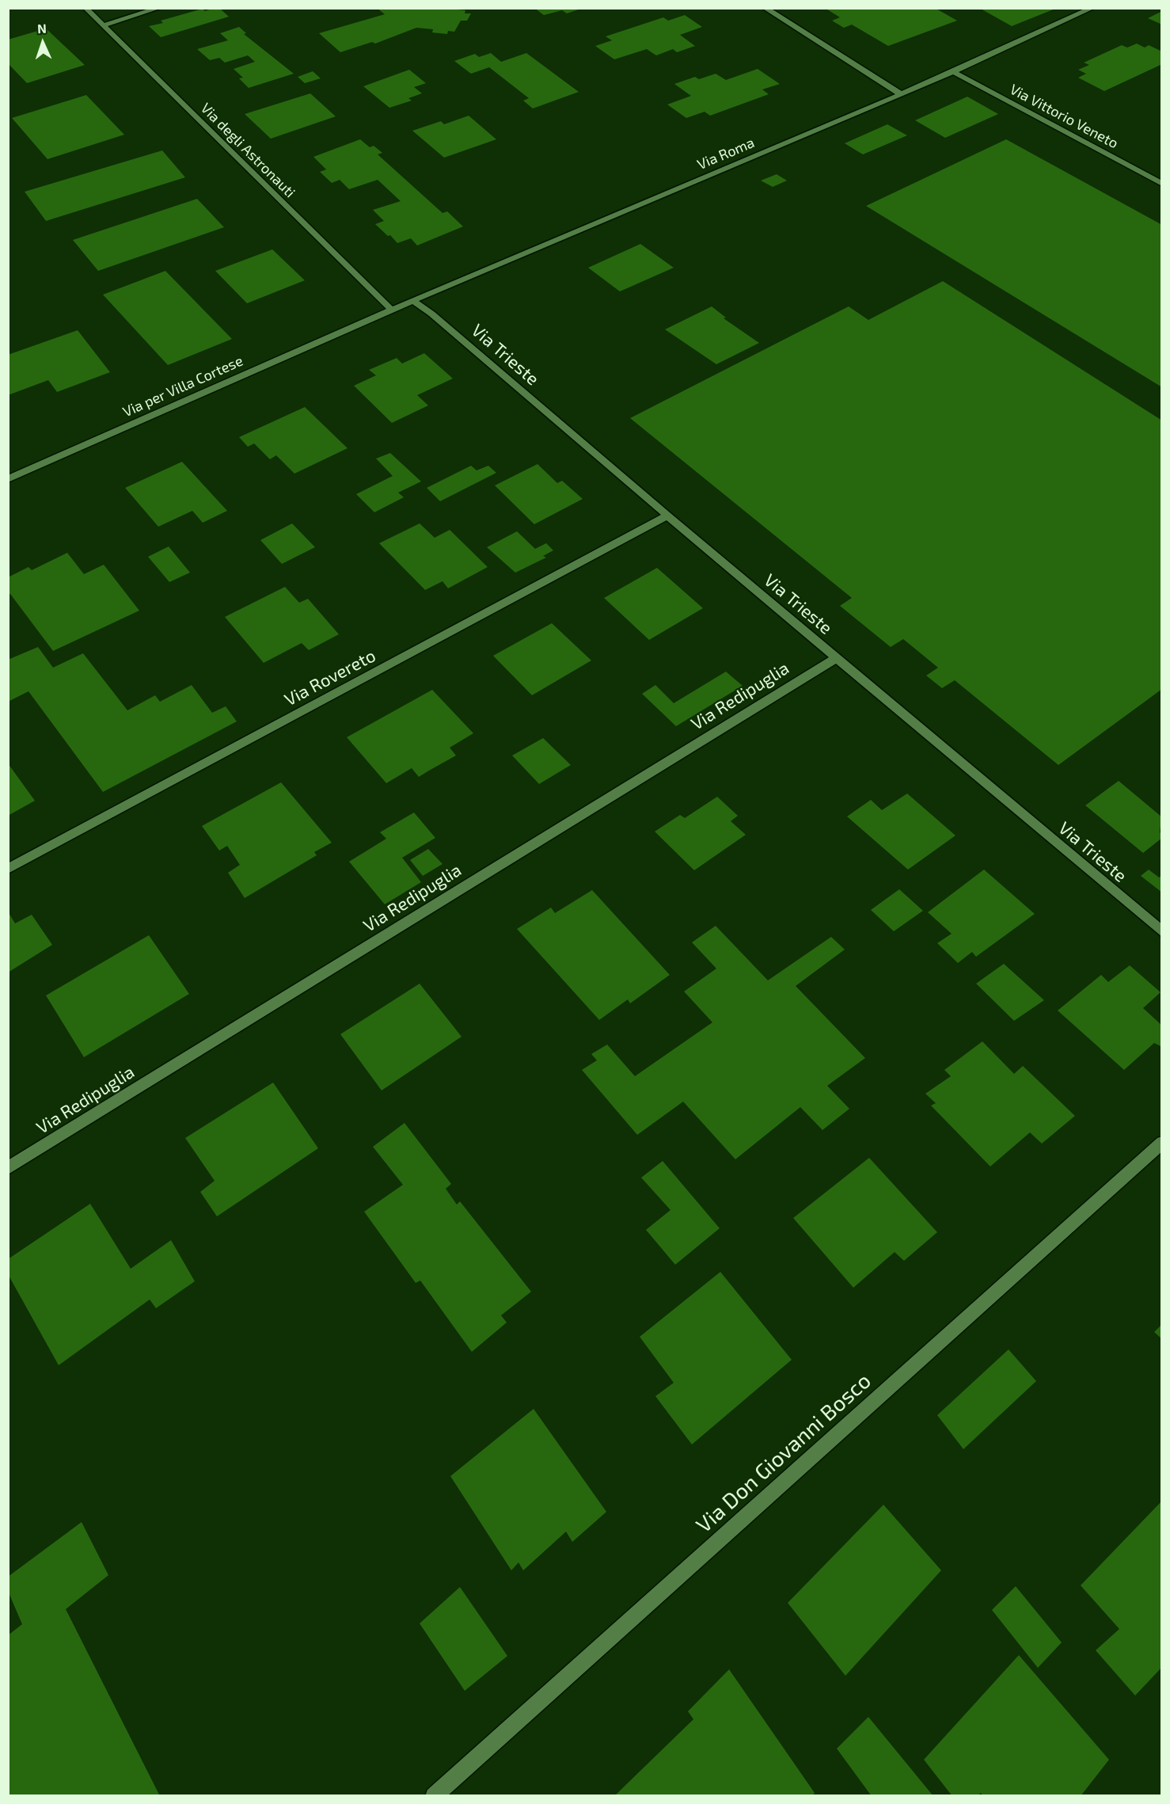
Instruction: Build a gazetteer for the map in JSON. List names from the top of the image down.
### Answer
{
  "streets": {
    "street": [
      "Via Vittorio Veneto",
      "Via degli Astronauti",
      "Via Roma",
      "Via Trieste",
      "Via per Villa Cortese",
      "Via Rovereto",
      "Via Redipuglia",
      "Via Don Giovanni Bosco"
    ]
  },
  "crossings": [
    ["Via Vittorio Veneto", "Via Roma"],
    ["Via degli Astronauti", "Via Roma"],
    ["Via Roma", "Via Trieste"],
    ["Via Roma", "Via per Villa Cortese"],
    ["Via Trieste", "Via Rovereto"],
    ["Via Trieste", "Via Redipuglia"]
  ],
  "north": "top"
}
